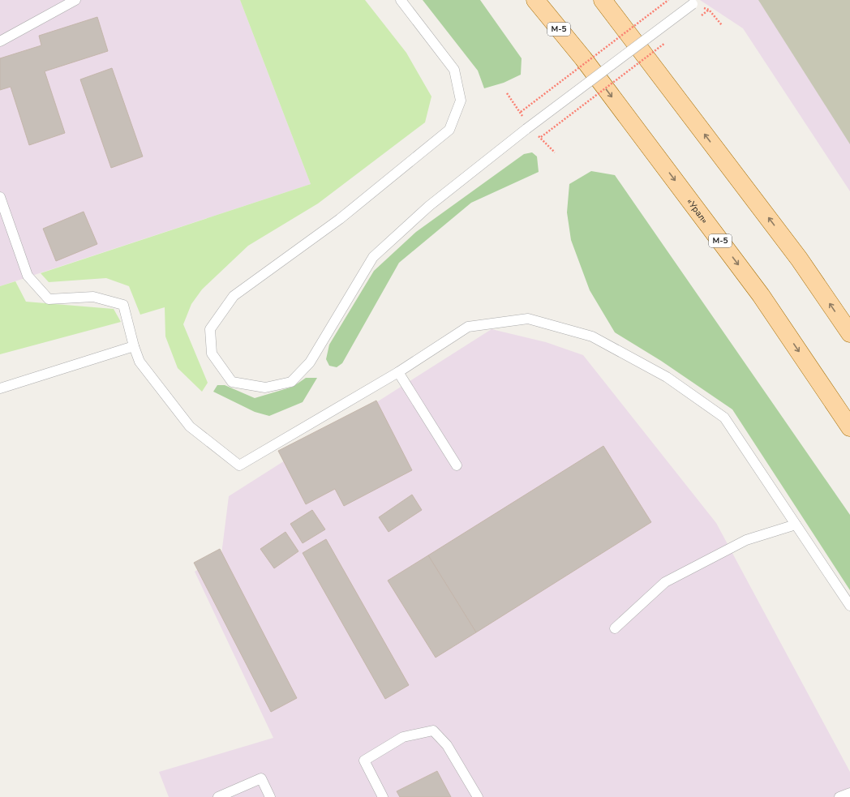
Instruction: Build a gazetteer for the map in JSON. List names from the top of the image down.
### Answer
{
  "streets": {
    "main road": ["М-5", "«Урал»"]
  }
}
